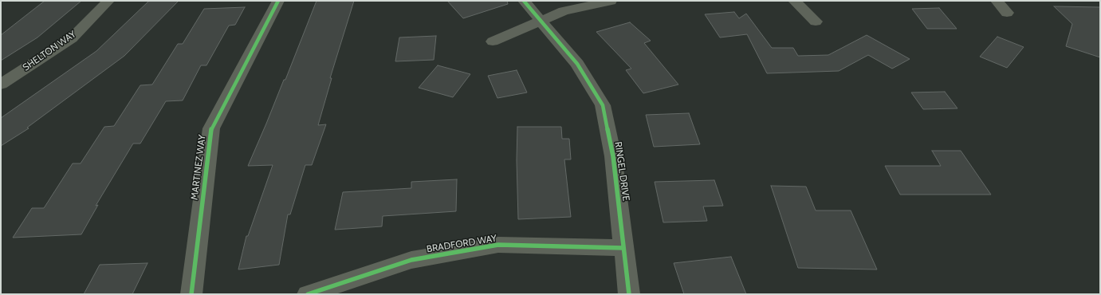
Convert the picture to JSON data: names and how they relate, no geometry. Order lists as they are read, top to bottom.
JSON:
{
  "streets": {
    "street": [
      "SHELTON WAY",
      "MARTINEZ WAY",
      "RINGEL DRIVE",
      "BRADFORD WAY"
    ]
  },
  "crossings": [
    ["RINGEL DRIVE", "BRADFORD WAY"]
  ]
}
